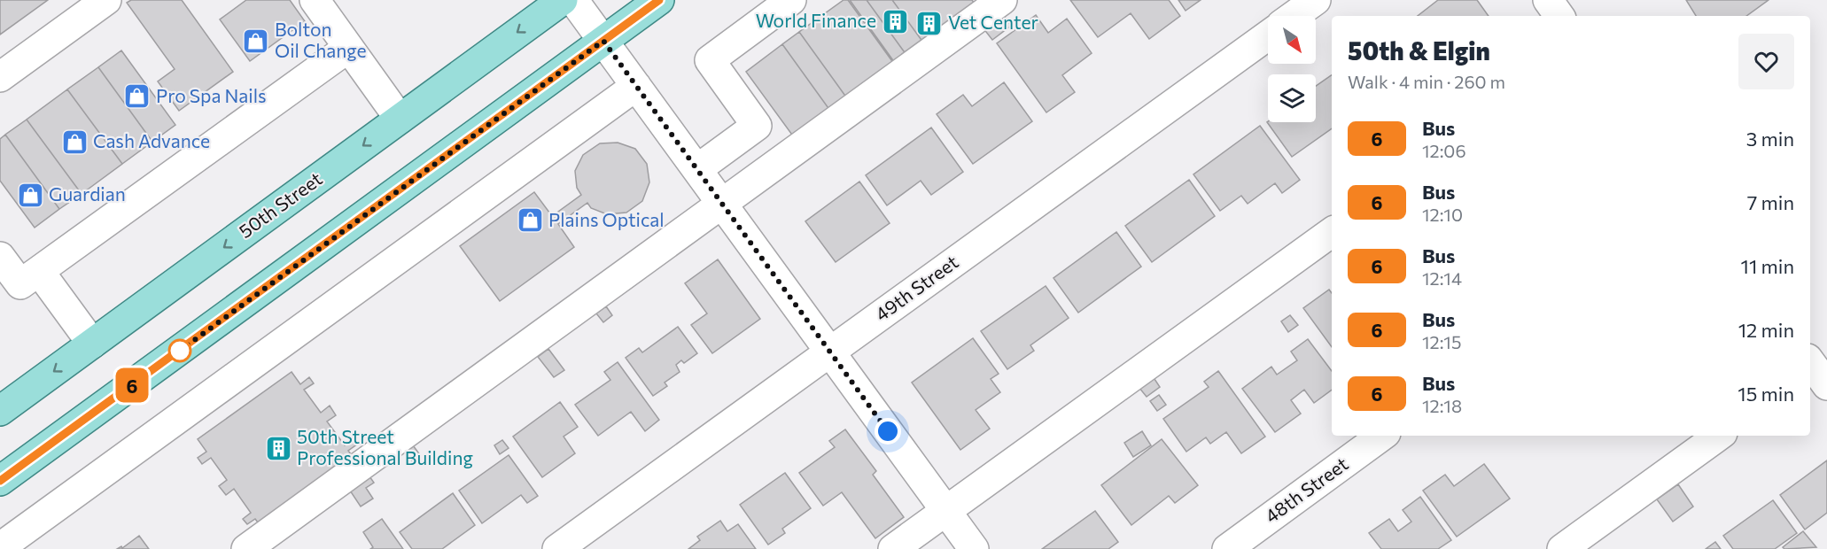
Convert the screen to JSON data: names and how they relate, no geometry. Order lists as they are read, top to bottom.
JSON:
{
  "streets": {
    "main road": ["50th Street"],
    "street": ["49th Street", "48th Street"]
  },
  "places": {
    "building": ["World Finance", "Vet Center", "50th Street Professional Building"],
    "shop": [
      "Bolton Oil Change",
      "Pro Spa Nails",
      "Cash Advance",
      "Guardian",
      "Plains Optical"
    ]
  },
  "lines": ["bus line 6"],
  "north": "bottom right",
  "page": {
    "on_map": "6",
    "heading": ["50th & Elgin", "Walk · 4 min · 260 m"],
    "list": [
      {
        "mark": "6",
        "name": "Bus",
        "note": "12:06",
        "value": "3 min"
      },
      {
        "mark": "6",
        "name": "Bus",
        "note": "12:10",
        "value": "7 min"
      },
      {
        "mark": "6",
        "name": "Bus",
        "note": "12:14",
        "value": "11 min"
      },
      {
        "mark": "6",
        "name": "Bus",
        "note": "12:15",
        "value": "12 min"
      },
      {
        "mark": "6",
        "name": "Bus",
        "note": "12:18",
        "value": "15 min"
      }
    ]
  }
}
